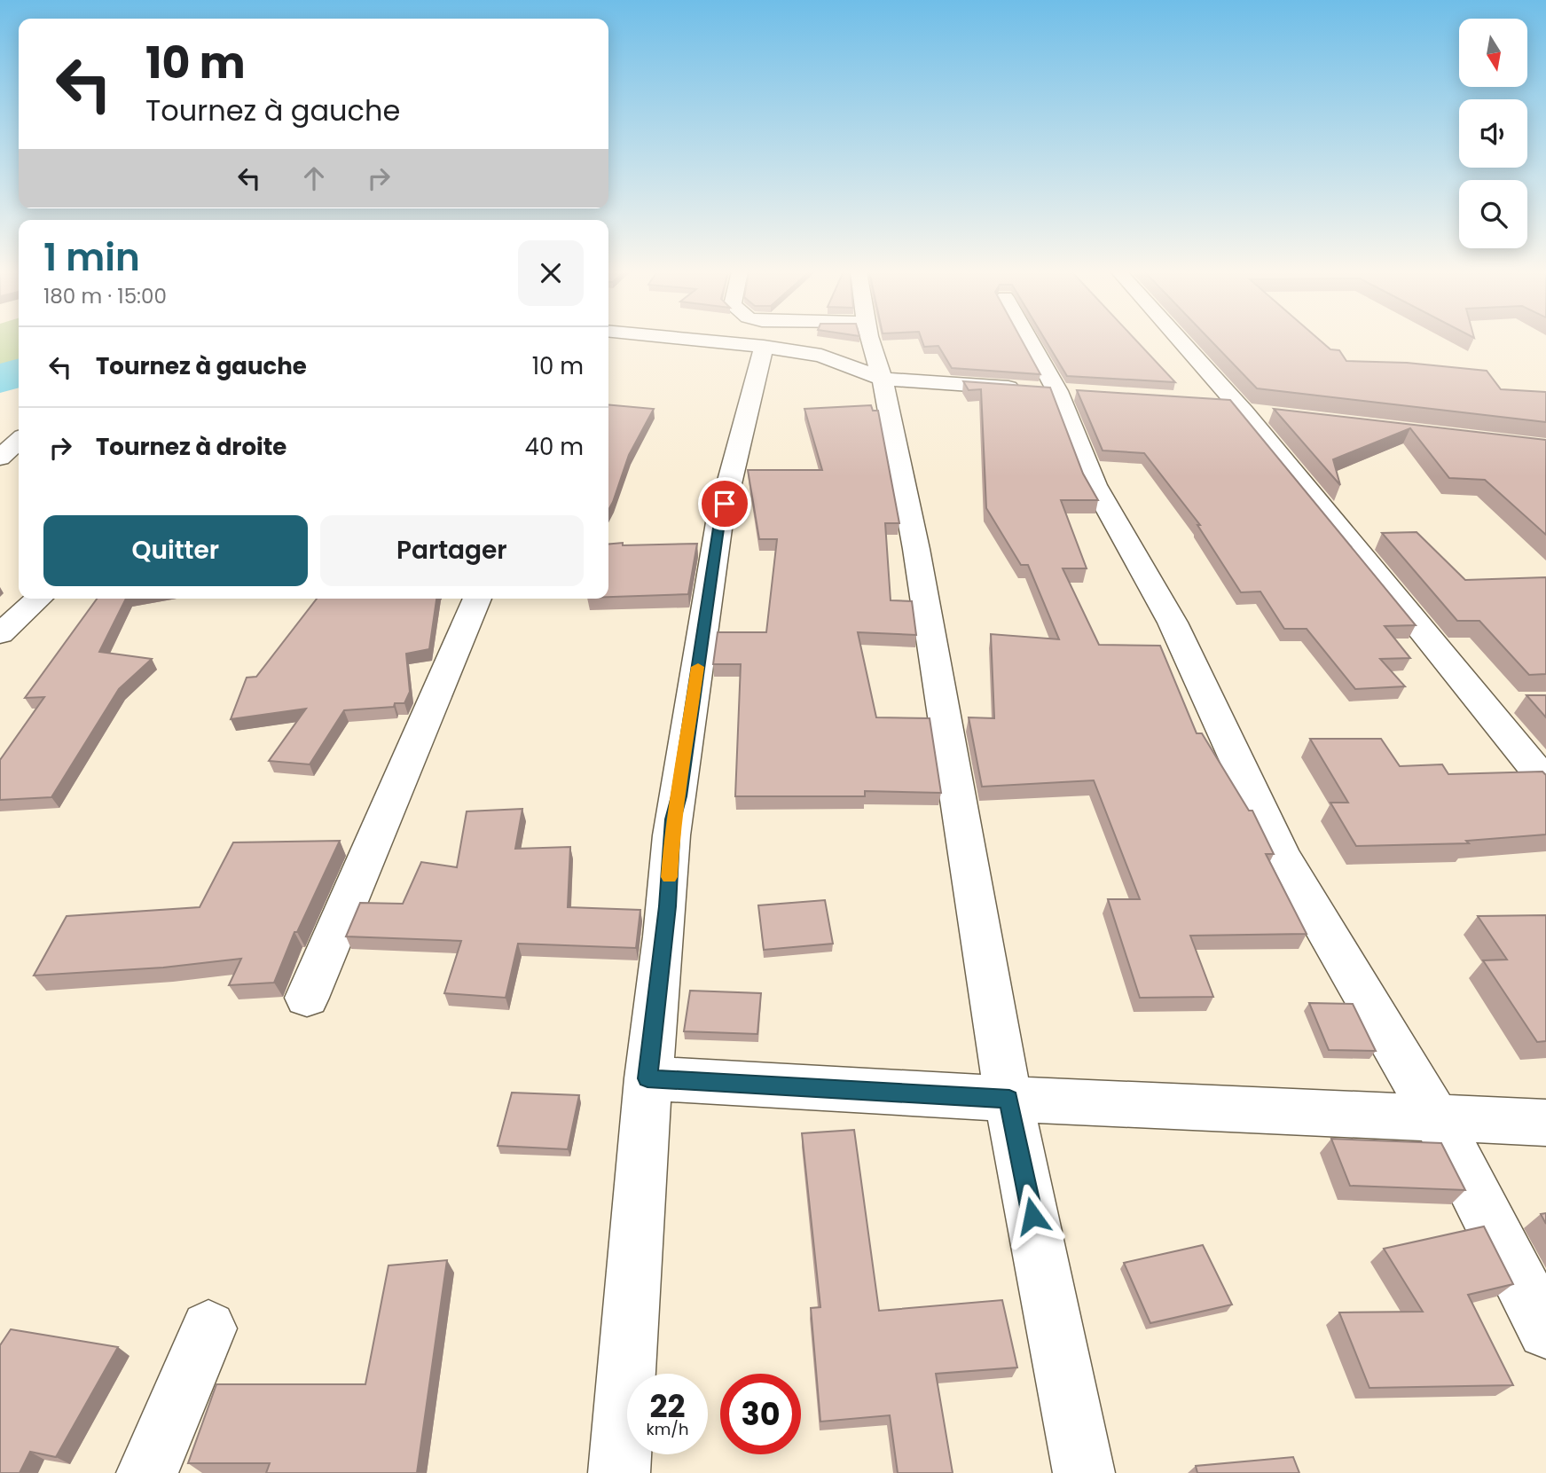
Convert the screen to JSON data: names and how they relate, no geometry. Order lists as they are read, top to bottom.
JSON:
{
  "north": "bottom",
  "page": {
    "turn": ["10 m", "Tournez à gauche"],
    "heading": ["1 min", "180 m · 15:00"],
    "list": [
      {
        "name": "Tournez à gauche",
        "value": "10 m"
      },
      {
        "name": "Tournez à droite",
        "value": "40 m"
      }
    ],
    "buttons": ["Quitter", "Partager"],
    "speed": "22 km/h",
    "limit": "30"
  }
}
